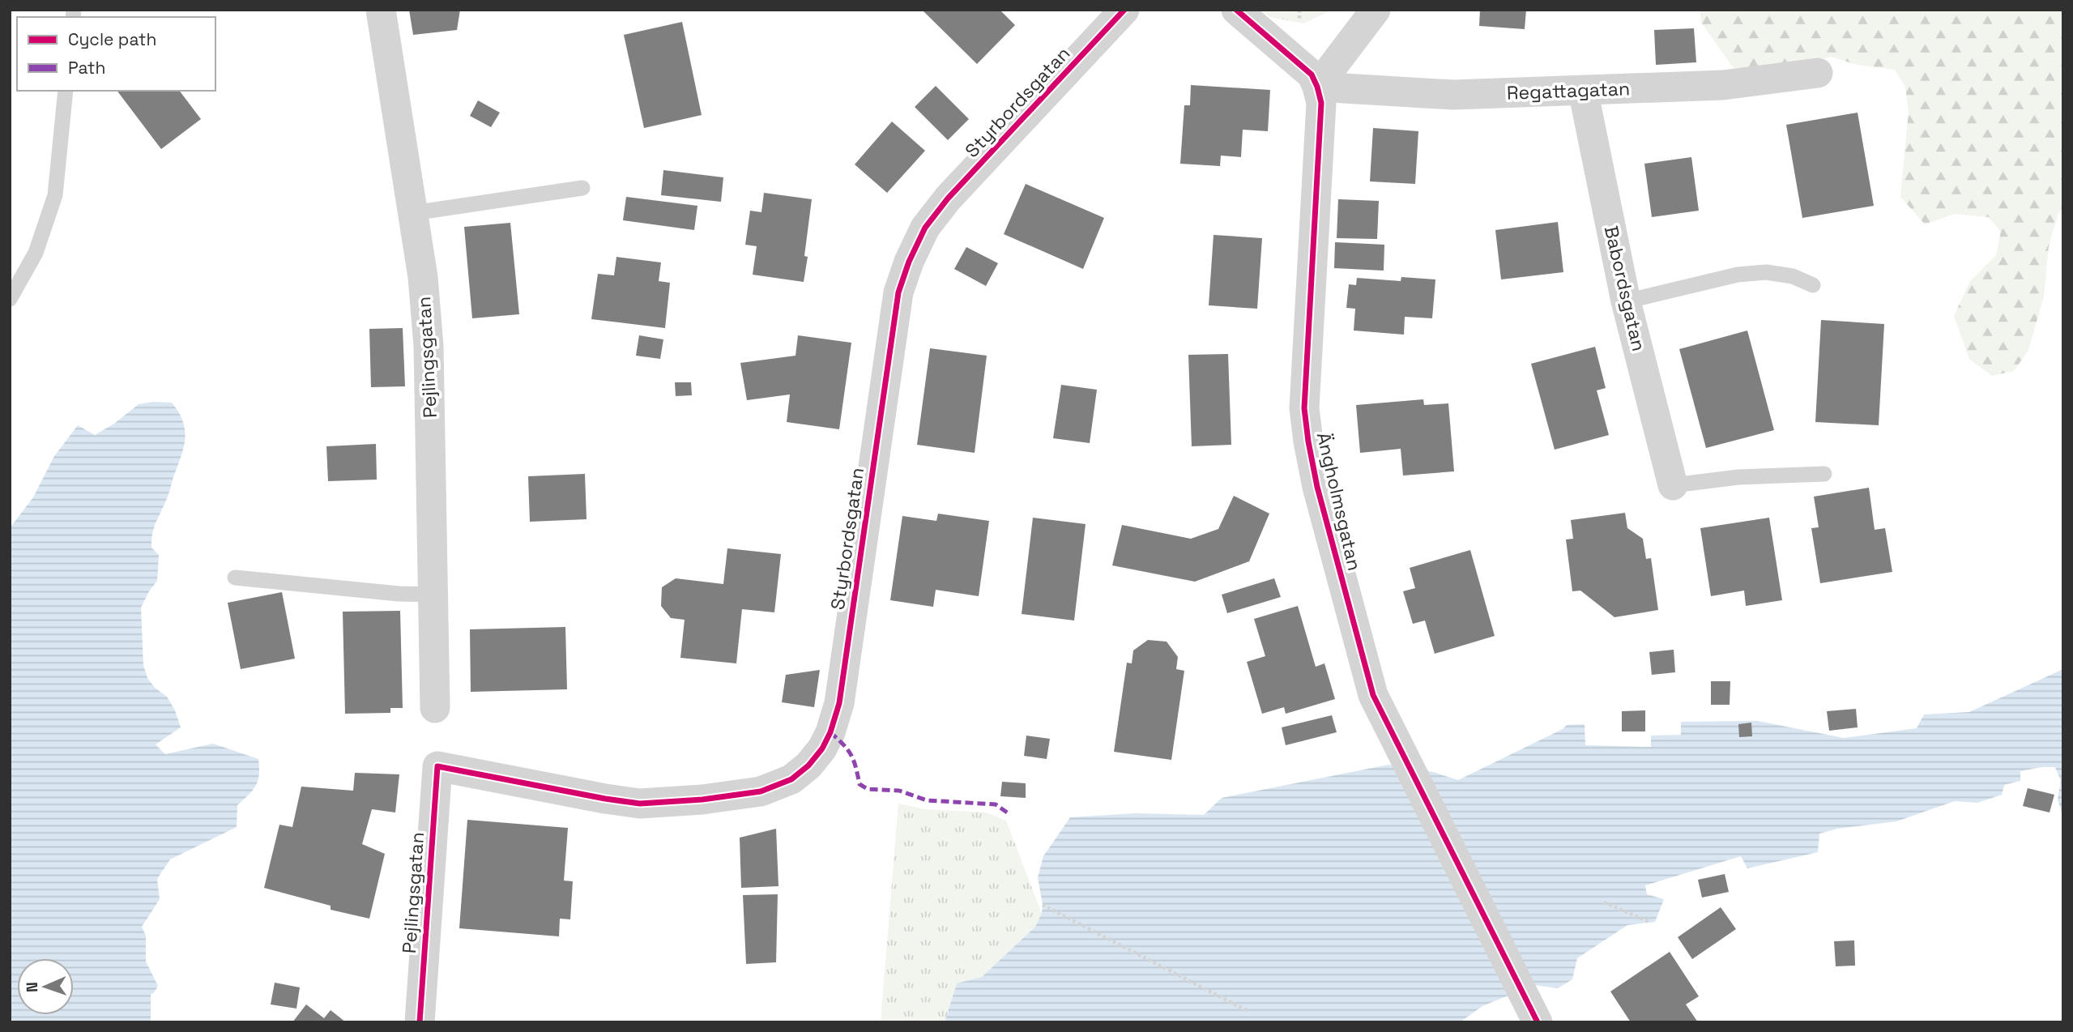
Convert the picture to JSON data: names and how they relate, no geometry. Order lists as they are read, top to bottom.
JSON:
{
  "streets": {
    "street": [
      "Regattagatan",
      "Styrbordsgatan",
      "Babordsgatan",
      "Pejlingsgatan",
      "Ängholmsgatan"
    ]
  },
  "crossings": [
    ["Regattagatan", "Babordsgatan"],
    ["Regattagatan", "Ängholmsgatan"],
    ["Styrbordsgatan", "Pejlingsgatan"]
  ],
  "legend": ["Cycle path", "Path"],
  "north": "left"
}
